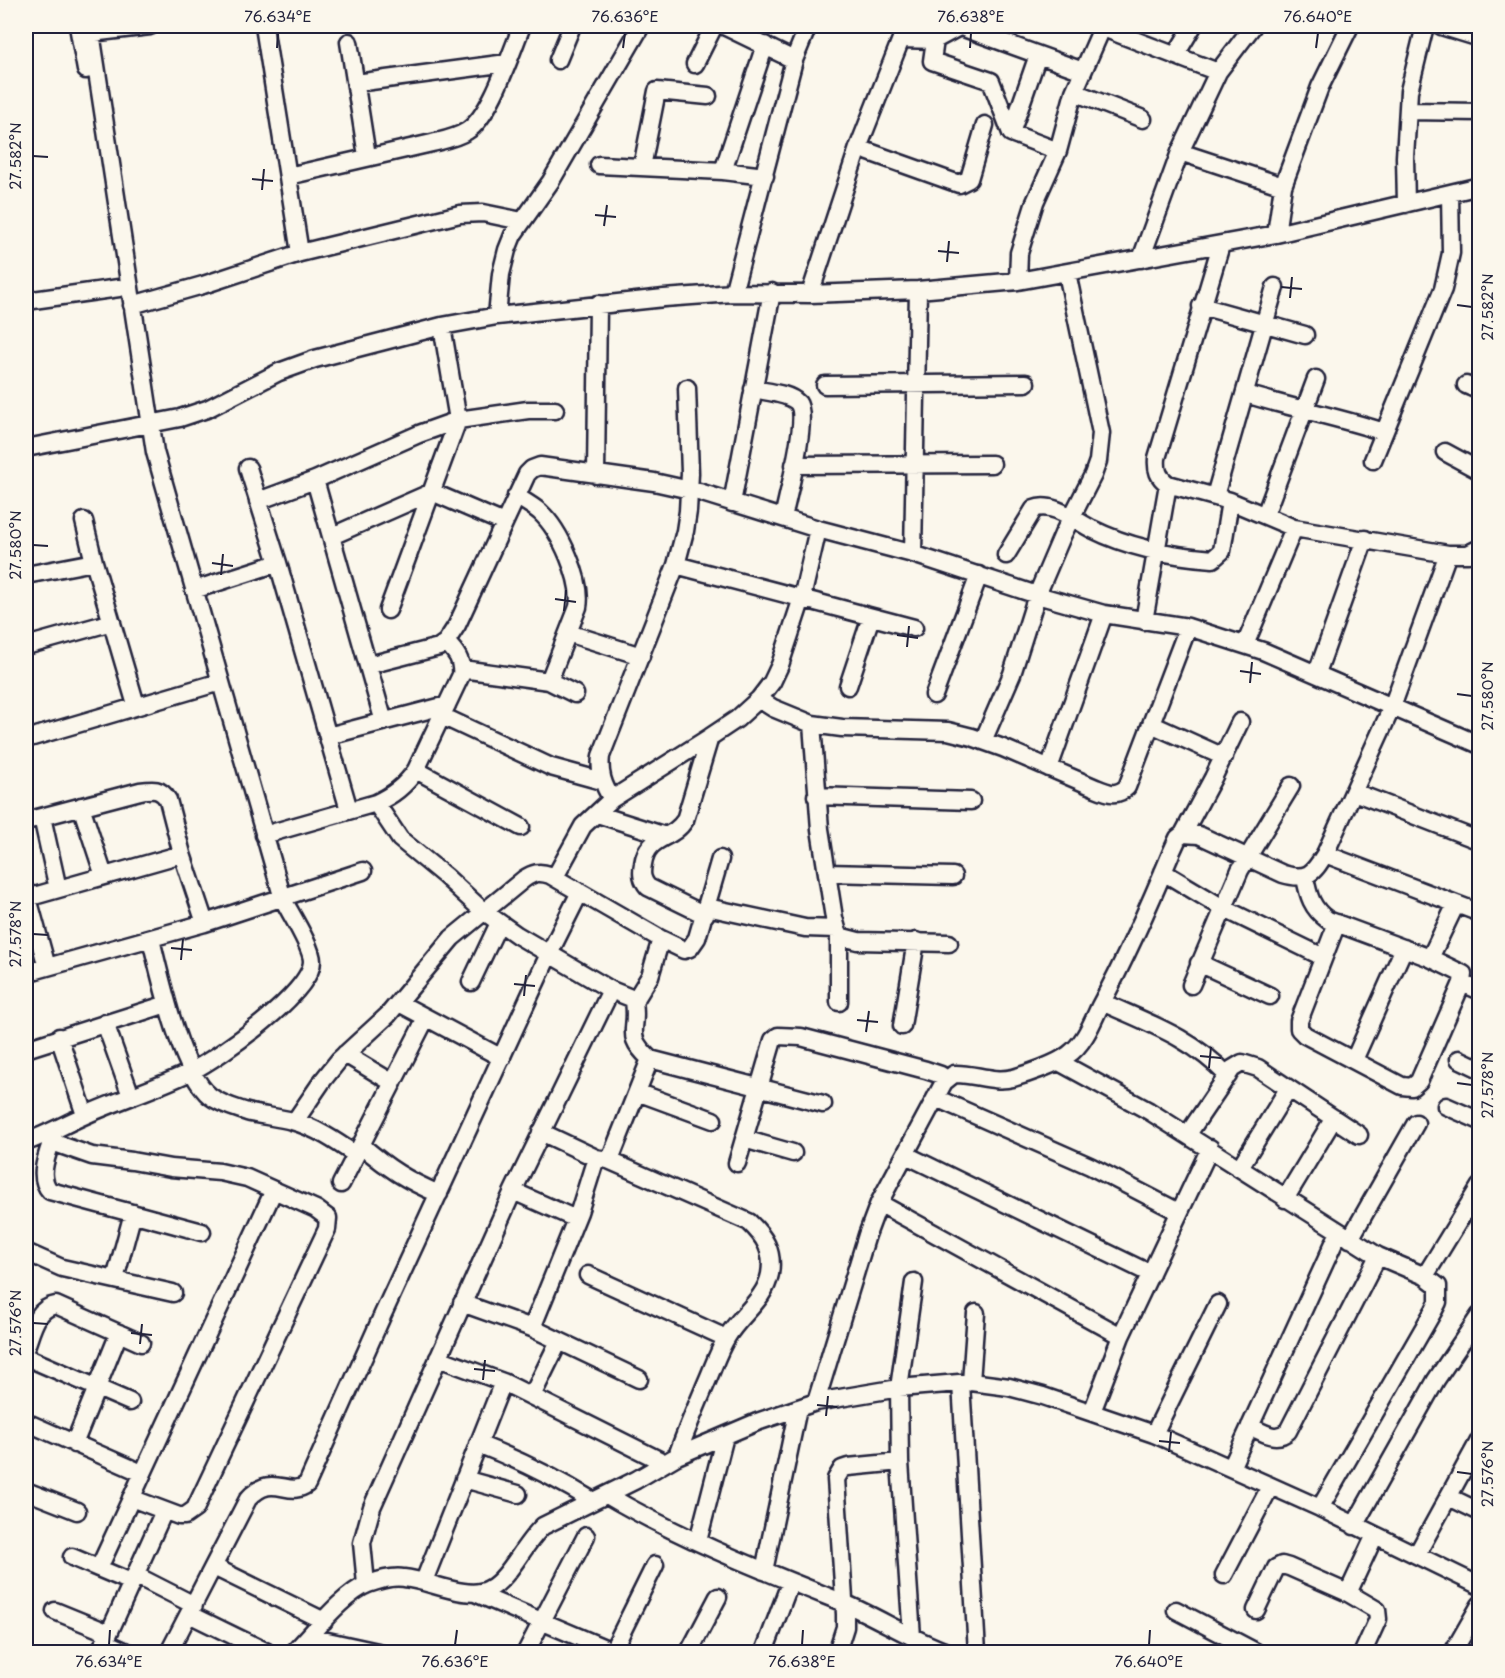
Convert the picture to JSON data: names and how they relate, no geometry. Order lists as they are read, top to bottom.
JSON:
{
  "coordinates": [
    "76.634°E",
    "76.636°E",
    "76.638°E",
    "76.640°E",
    "27.582°N",
    "27.580°N",
    "27.578°N",
    "27.576°N"
  ]
}
